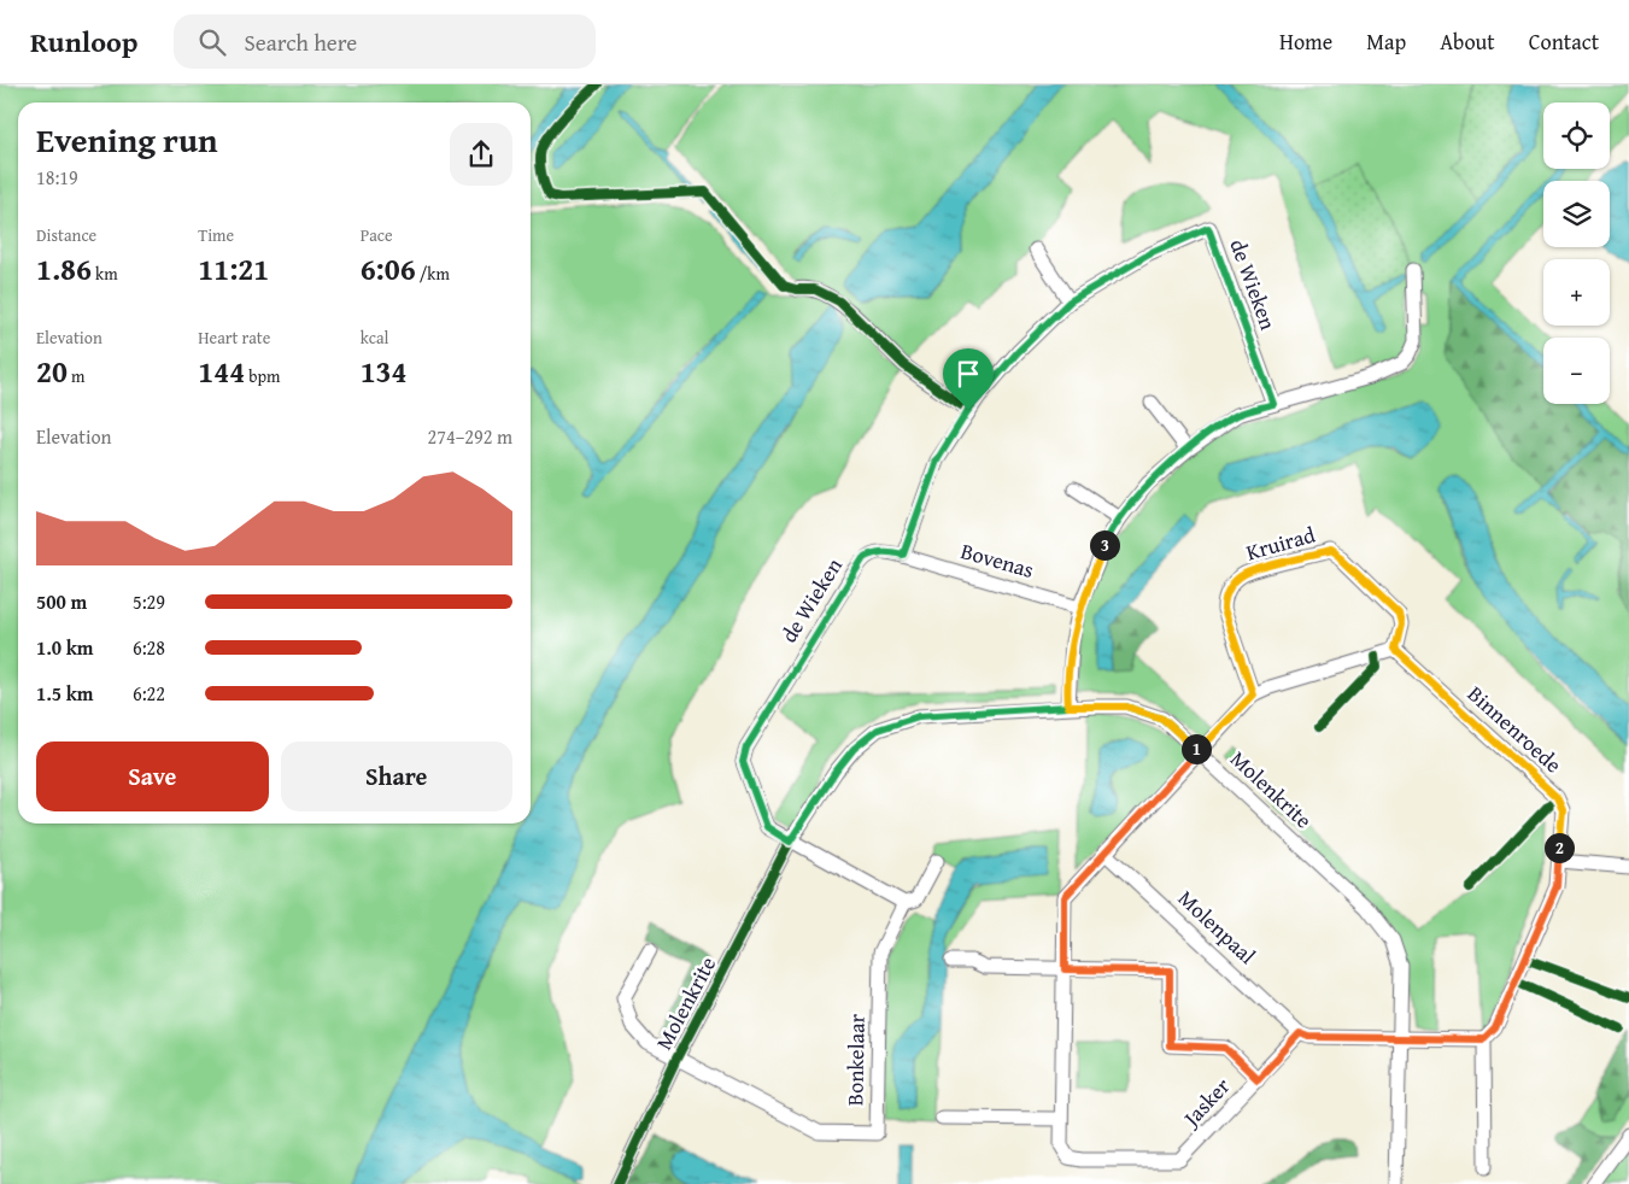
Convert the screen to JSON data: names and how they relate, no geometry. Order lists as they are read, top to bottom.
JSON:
{
  "streets": {
    "street": [
      "de Wieken",
      "Kruirad",
      "Bovenas",
      "Binnenroede",
      "Molenkrite",
      "Molenpaal",
      "Bonkelaar",
      "Jasker"
    ]
  },
  "crossings": [
    ["de Wieken", "Bovenas"],
    ["de Wieken", "Molenkrite"],
    ["Kruirad", "Binnenroede"],
    ["Kruirad", "Jasker"],
    ["Molenkrite", "Bonkelaar"],
    ["Molenkrite", "Jasker"],
    ["Molenpaal", "Jasker"]
  ],
  "page": {
    "header": "Runloop",
    "search": "Search here",
    "nav": [
      "Home",
      "Map",
      "About",
      "Contact"
    ],
    "map_buttons": ["+", "−"],
    "heading": ["Evening run", "18:19"],
    "stats": [
      ["Distance", "1.86 km"],
      ["Time", "11:21"],
      ["Pace", "6:06 /km"],
      ["Elevation", "20 m"],
      ["Heart rate", "144 bpm"],
      ["kcal", "134"]
    ],
    "chart": ["Elevation", "274–292 m"],
    "pins": ["3", "1", "2"],
    "list": [
      {
        "name": "500 m",
        "note": "5:29"
      },
      {
        "name": "1.0 km",
        "note": "6:28"
      },
      {
        "name": "1.5 km",
        "note": "6:22"
      }
    ],
    "buttons": ["Save", "Share"]
  }
}
